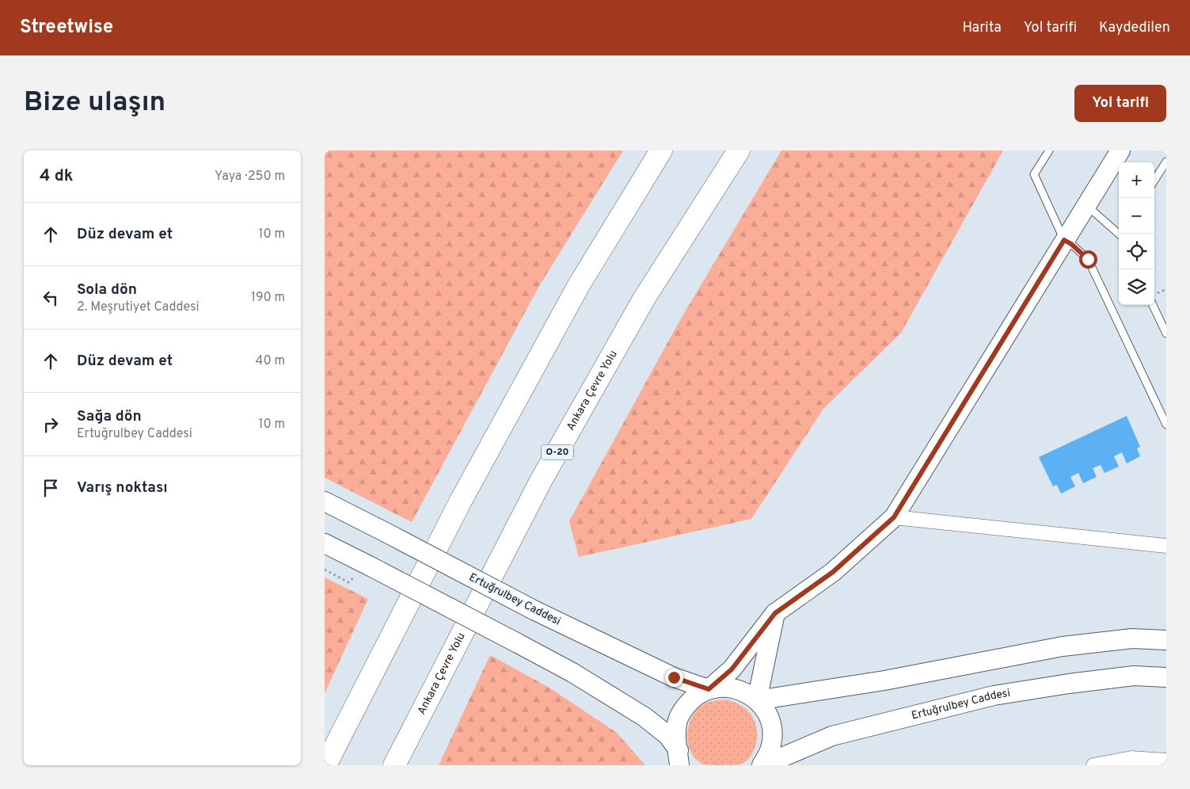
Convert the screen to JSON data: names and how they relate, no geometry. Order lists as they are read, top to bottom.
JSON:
{
  "streets": {
    "highway": ["Ankara Çevre Yolu", "O-20"],
    "main road": ["Ertuğrulbey Caddesi"]
  },
  "page": {
    "header": "Streetwise",
    "nav": ["Harita", "Yol tarifi", "Kaydedilen"],
    "buttons": "Yol tarifi",
    "title": "Bize ulaşın",
    "heading": ["4 dk", "Yaya · 250 m"],
    "map_buttons": ["+", "−"],
    "list": [
      ["Düz devam et", "10 m"],
      ["Sola dön", "2. Meşrutiyet Caddesi", "190 m"],
      ["Düz devam et", "40 m"],
      ["Sağa dön", "Ertuğrulbey Caddesi", "10 m"],
      "Varış noktası"
    ]
  }
}
